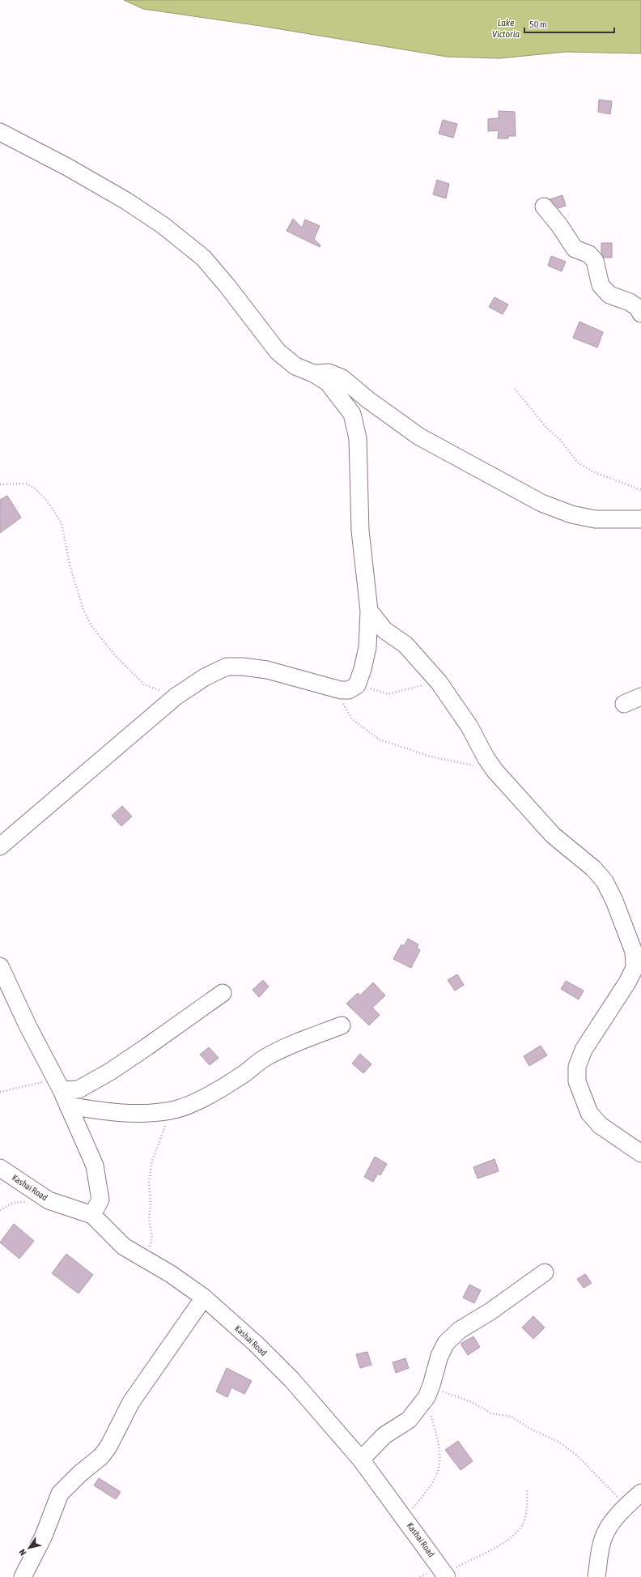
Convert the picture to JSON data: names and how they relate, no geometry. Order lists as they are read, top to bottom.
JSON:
{
  "streets": {
    "street": ["Kashai Road"]
  },
  "water": ["Lake Victoria"],
  "scale_bar": "50 m",
  "north": "bottom left"
}
